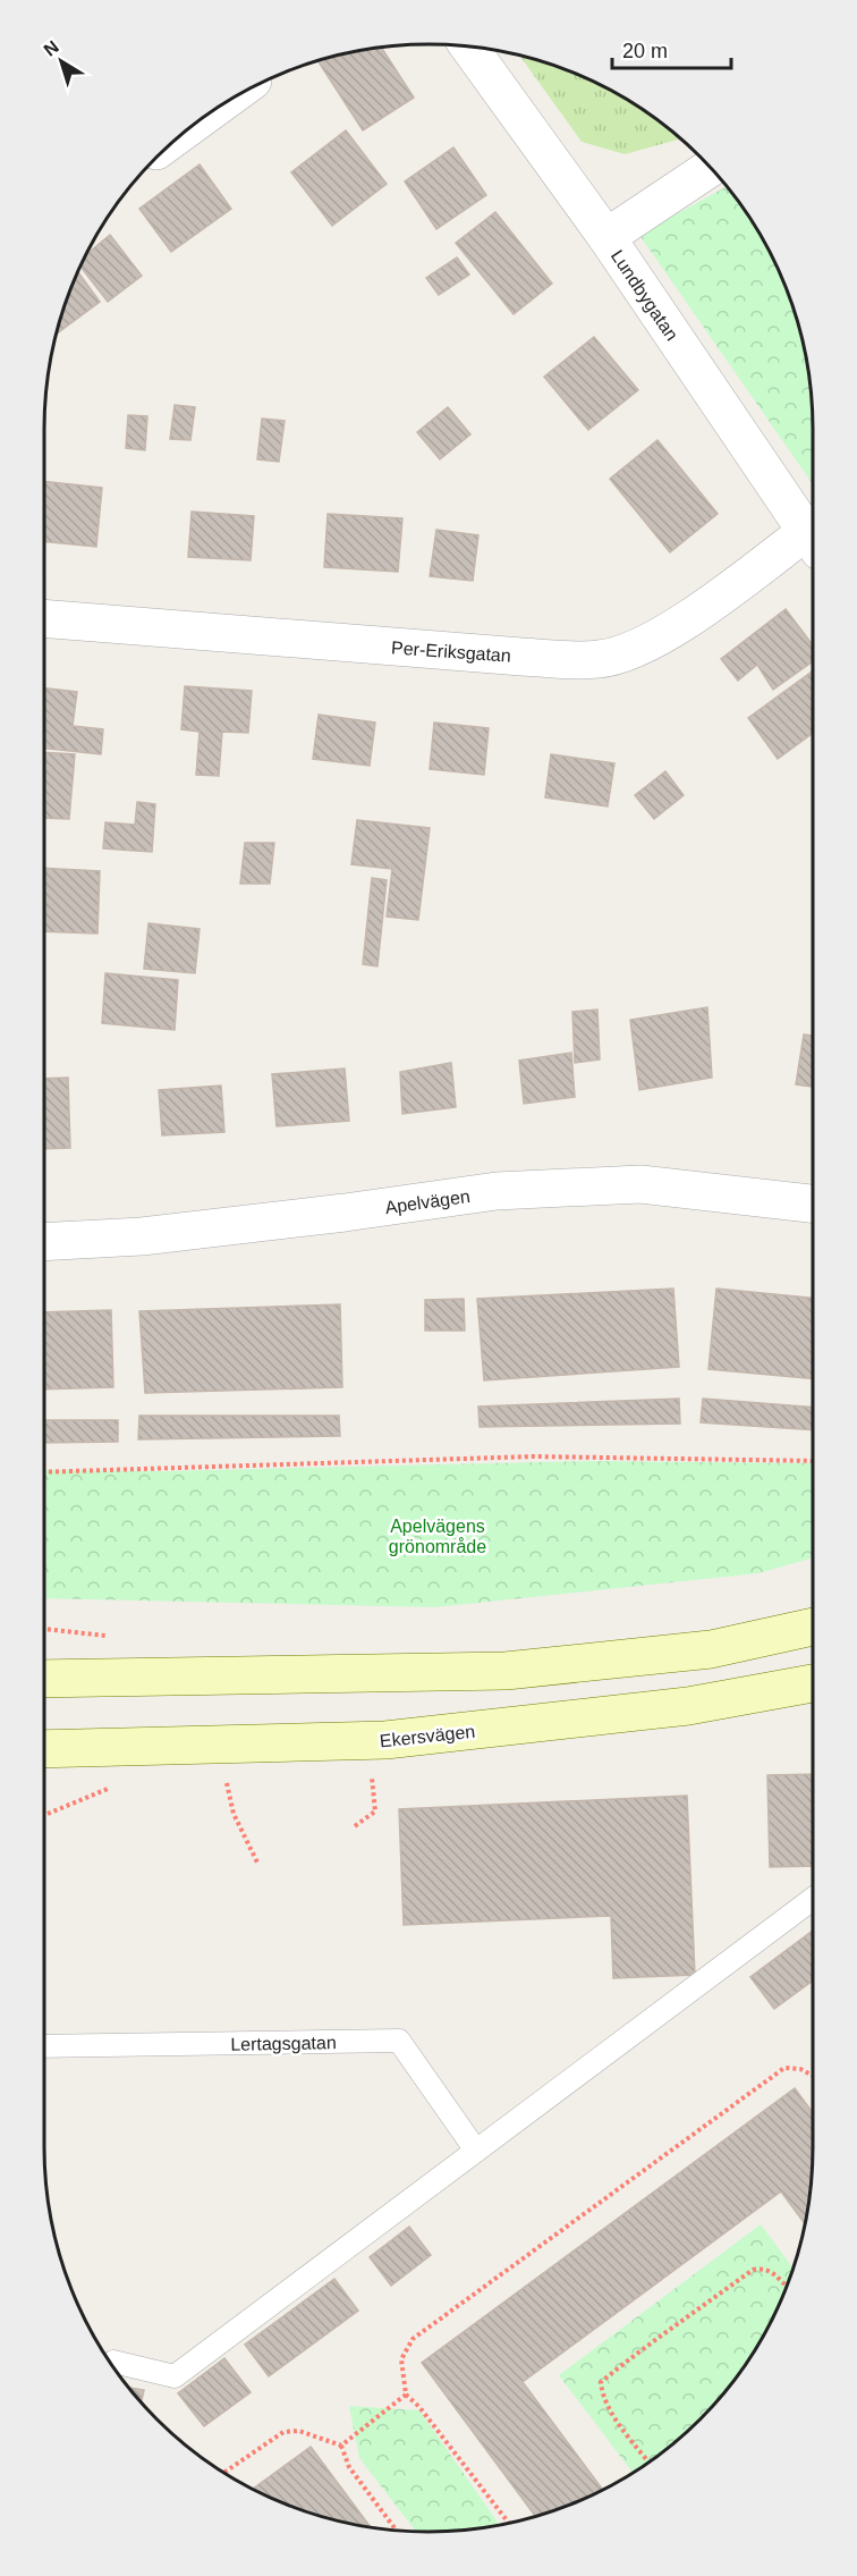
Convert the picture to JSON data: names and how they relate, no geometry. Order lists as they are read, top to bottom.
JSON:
{
  "streets": {
    "main road": ["Ekersvägen"],
    "street": ["Lundbygatan", "Per-Eriksgatan", "Apelvägen"],
    "lane": ["Lertagsgatan"]
  },
  "parks": ["Apelvägens grönområde"],
  "scale_bar": "20 m",
  "north": "top left"
}
